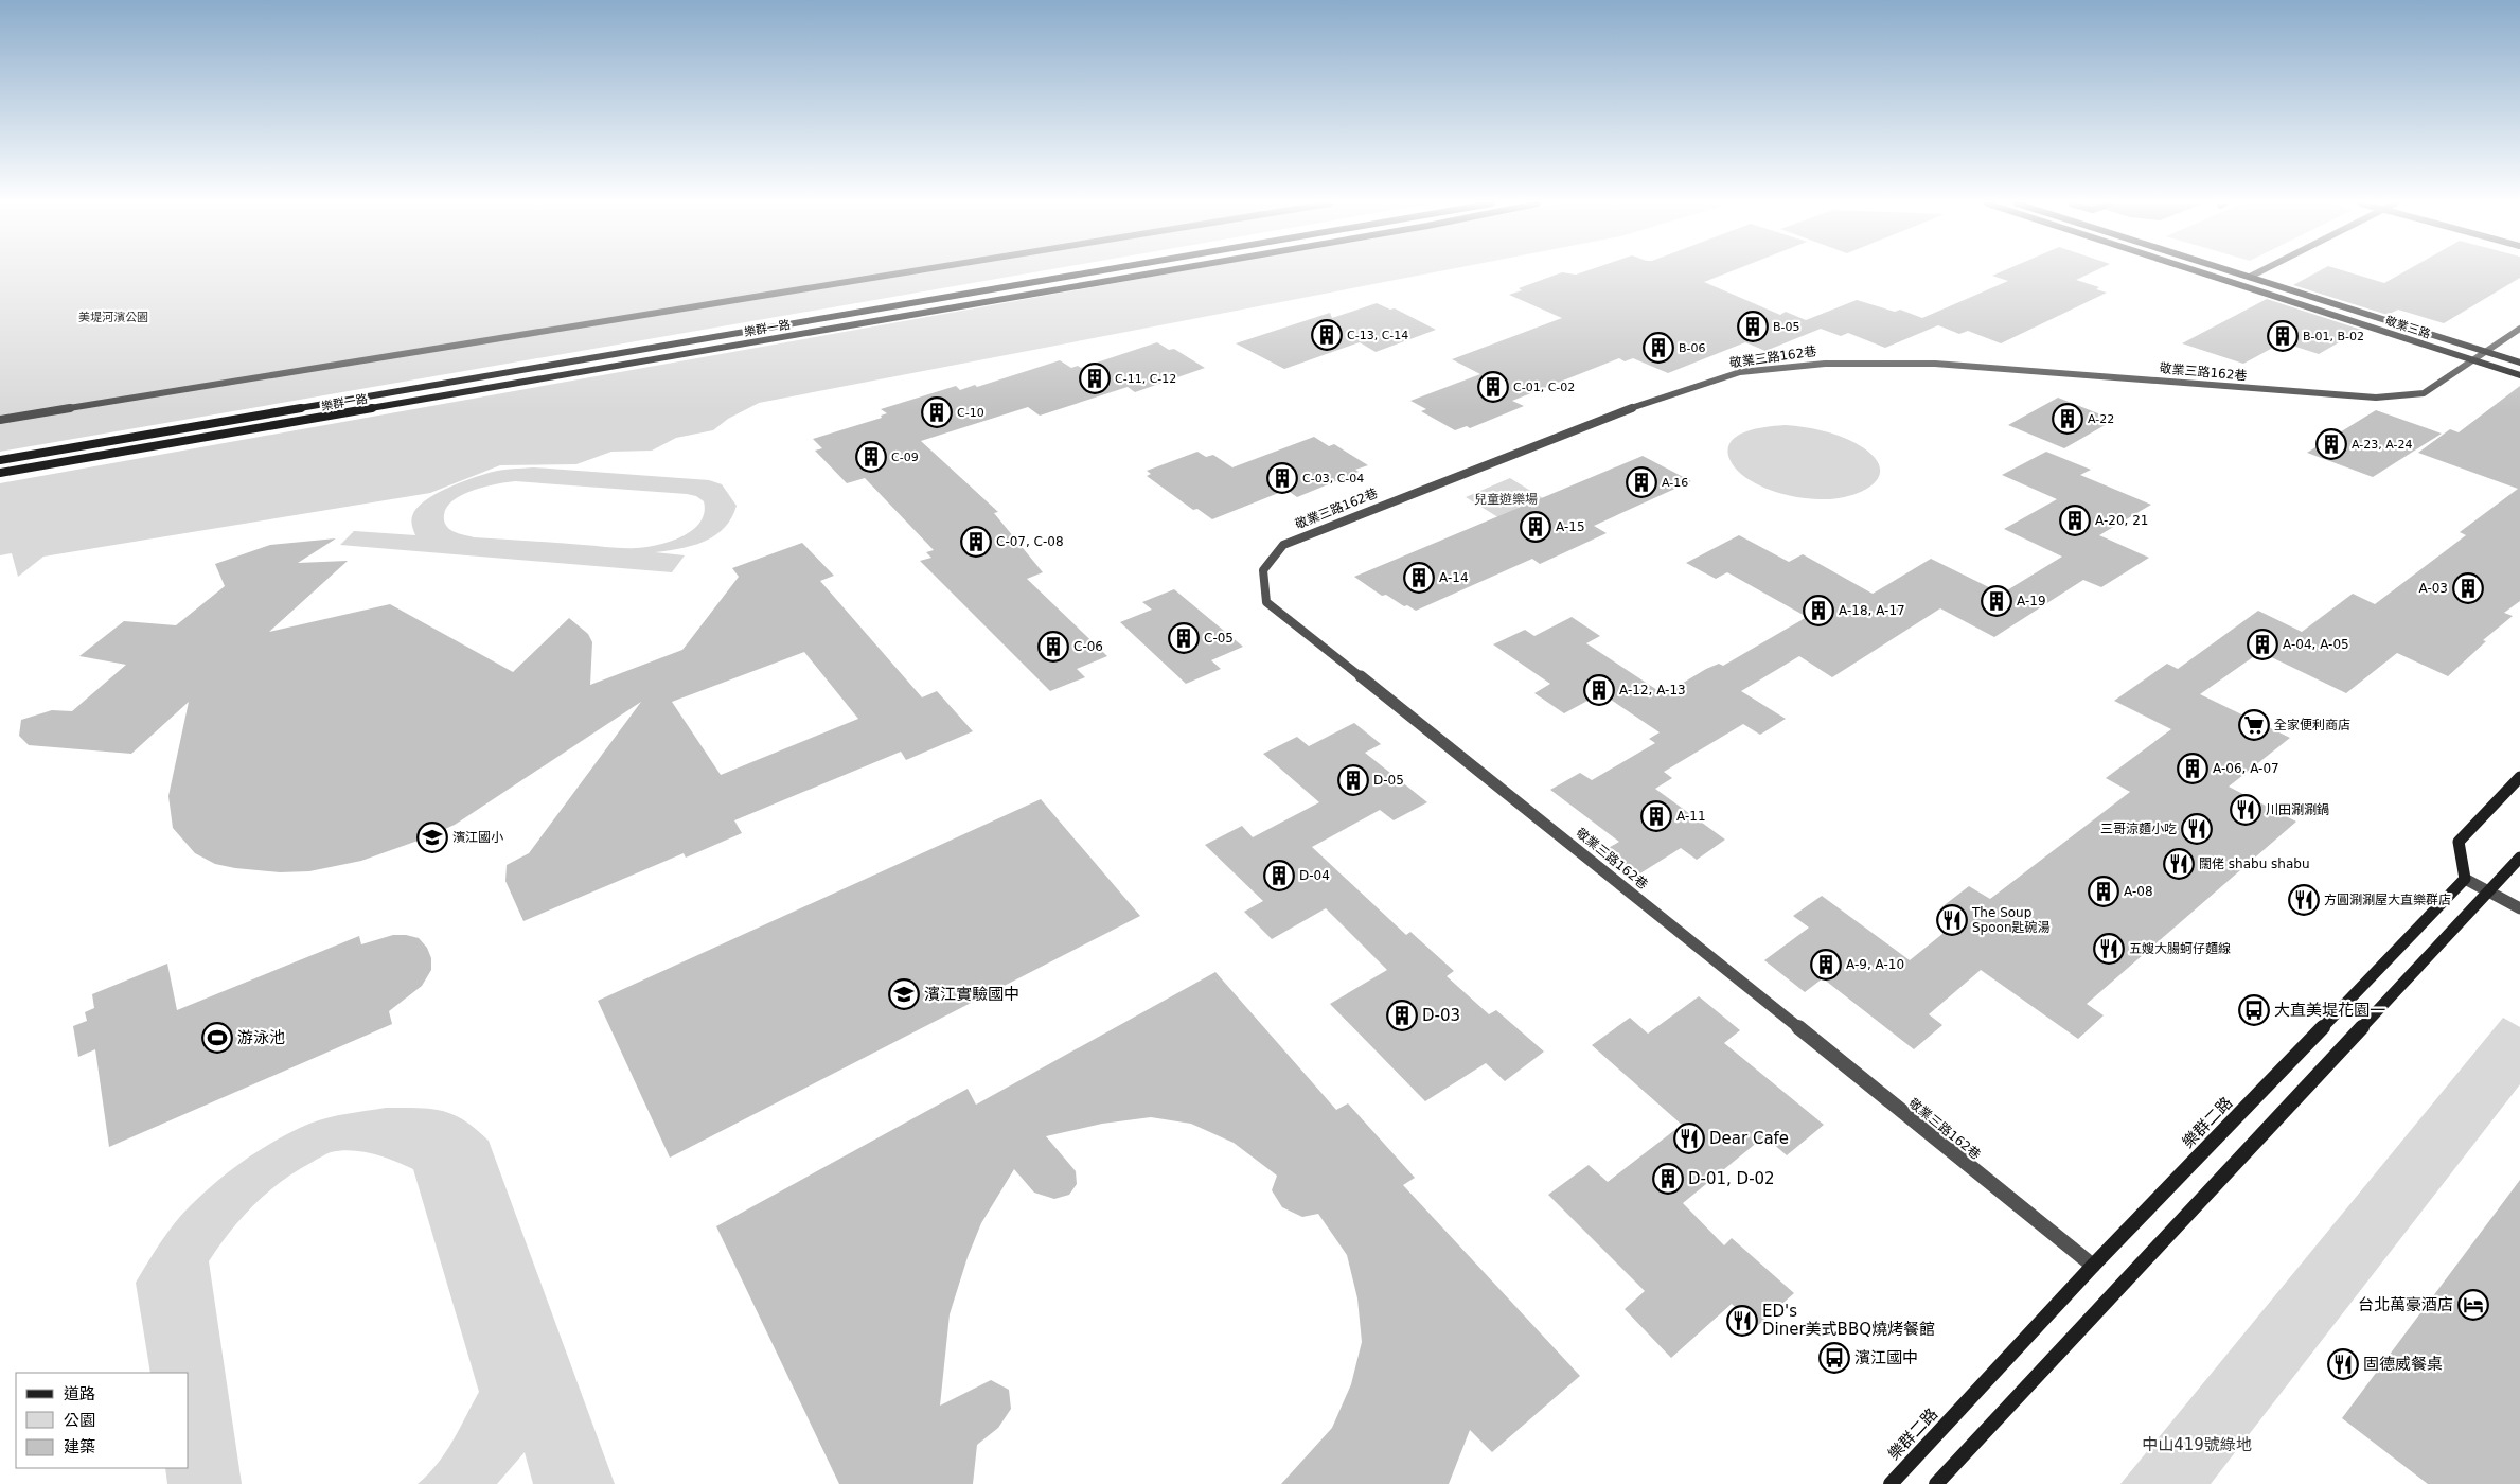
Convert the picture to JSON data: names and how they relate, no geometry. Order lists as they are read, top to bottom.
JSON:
{
  "streets": {
    "main road": ["敬業三路", "樂群一路", "樂群二路"],
    "street": ["敬業三路162巷"]
  },
  "crossings": [
    ["敬業三路", "敬業三路162巷"],
    ["敬業三路162巷", "樂群二路"]
  ],
  "parks": ["美堤河濱公園", "兒童遊樂場", "中山419號綠地"],
  "places": {
    "building": [
      "B-05",
      "C-13, C-14",
      "B-01, B-02",
      "B-06",
      "C-11, C-12",
      "C-01, C-02",
      "C-10",
      "A-22",
      "A-23, A-24",
      "C-09",
      "C-03, C-04",
      "A-16",
      "A-20, 21",
      "A-15",
      "C-07, C-08",
      "A-14",
      "A-03",
      "A-19",
      "A-18, A-17",
      "C-05",
      "A-04, A-05",
      "C-06",
      "A-12, A-13",
      "A-06, A-07",
      "D-05",
      "A-11",
      "D-04",
      "A-08",
      "A-9, A-10",
      "D-03",
      "D-01, D-02"
    ],
    "supermarket": ["全家便利商店"],
    "restaurant": [
      "川田涮涮鍋",
      "三哥涼麵小吃",
      "闊佬 shabu shabu",
      "方圓涮涮屋大直樂群店",
      "The Soup Spoon匙碗湯",
      "五嫂大腸蚵仔麵線",
      "Dear Cafe",
      "ED's Diner美式BBQ燒烤餐館",
      "固德威餐桌"
    ],
    "school or university": ["濱江國小", "濱江實驗國中"],
    "bus stop": ["大直美堤花園一", "濱江國中"],
    "sports": ["游泳池"],
    "hotel": ["台北萬豪酒店"]
  },
  "legend": ["道路", "公園", "建築"]
}
